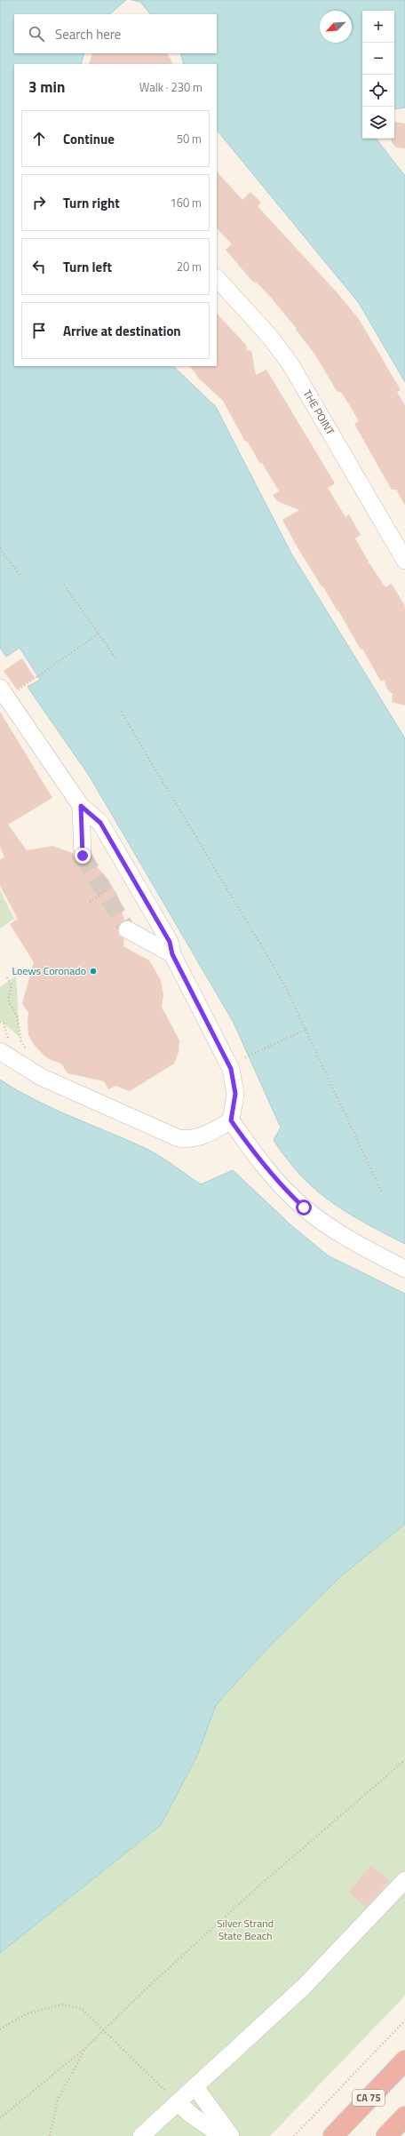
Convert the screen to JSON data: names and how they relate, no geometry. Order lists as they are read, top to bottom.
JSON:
{
  "streets": {
    "highway": ["CA 75"],
    "street": ["THE POINT"]
  },
  "parks": ["Silver Strand State Beach"],
  "places": ["Loews Coronado"],
  "north": "bottom left",
  "page": {
    "map_buttons": ["+", "−"],
    "search": "Search here",
    "heading": ["3 min", "Walk · 230 m"],
    "list": [
      ["Continue", "50 m"],
      ["Turn right", "160 m"],
      ["Turn left", "20 m"],
      "Arrive at destination"
    ]
  }
}
